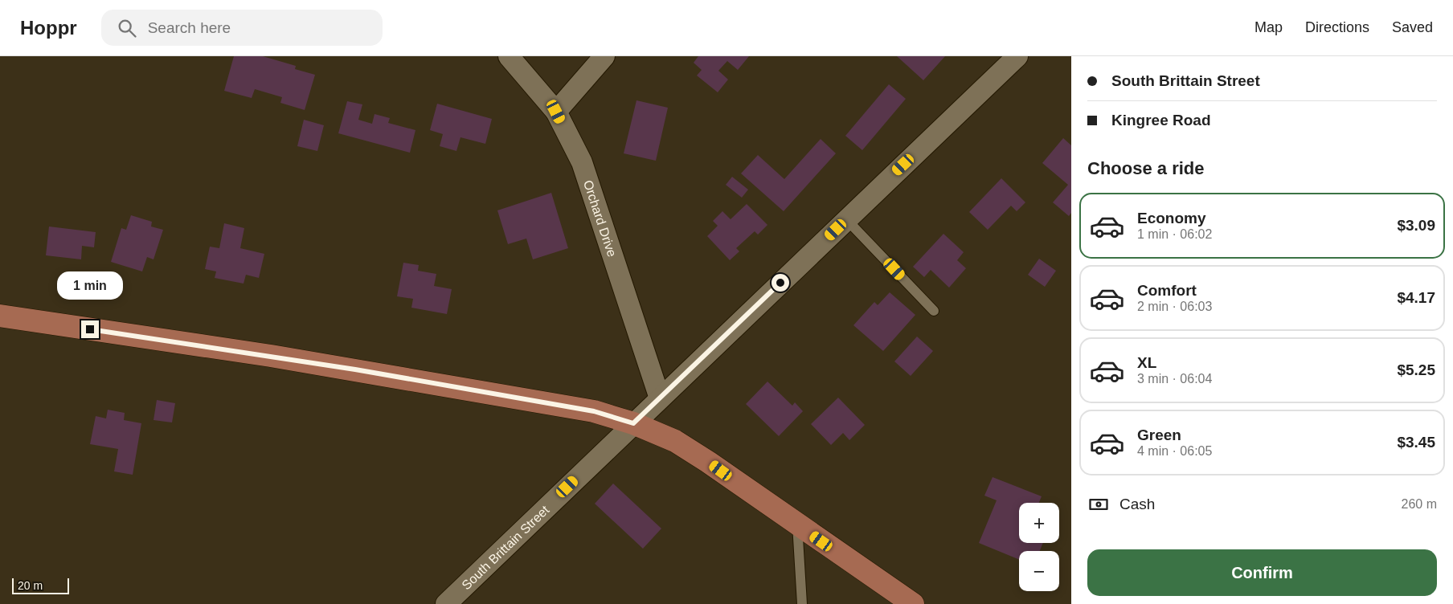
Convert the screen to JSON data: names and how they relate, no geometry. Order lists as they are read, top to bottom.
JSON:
{
  "streets": {
    "street": ["Orchard Drive", "South Brittain Street"]
  },
  "crossings": [
    ["Orchard Drive", "South Brittain Street"]
  ],
  "scale_bar": "20 m",
  "page": {
    "header": "Hoppr",
    "search": "Search here",
    "nav": ["Map", "Directions", "Saved"],
    "banner": ["South Brittain Street", "Kingree Road"],
    "heading": "Choose a ride",
    "list": [
      {
        "name": "Economy",
        "note": "1 min · 06:02",
        "value": "$3.09"
      },
      {
        "name": "Comfort",
        "note": "2 min · 06:03",
        "value": "$4.17"
      },
      {
        "name": "XL",
        "note": "3 min · 06:04",
        "value": "$5.25"
      },
      {
        "name": "Green",
        "note": "4 min · 06:05",
        "value": "$3.45"
      }
    ],
    "bubble": "1 min",
    "pay": ["Cash", "260 m"],
    "map_buttons": ["+", "−"],
    "buttons": "Confirm",
    "scale": "20 m"
  }
}
